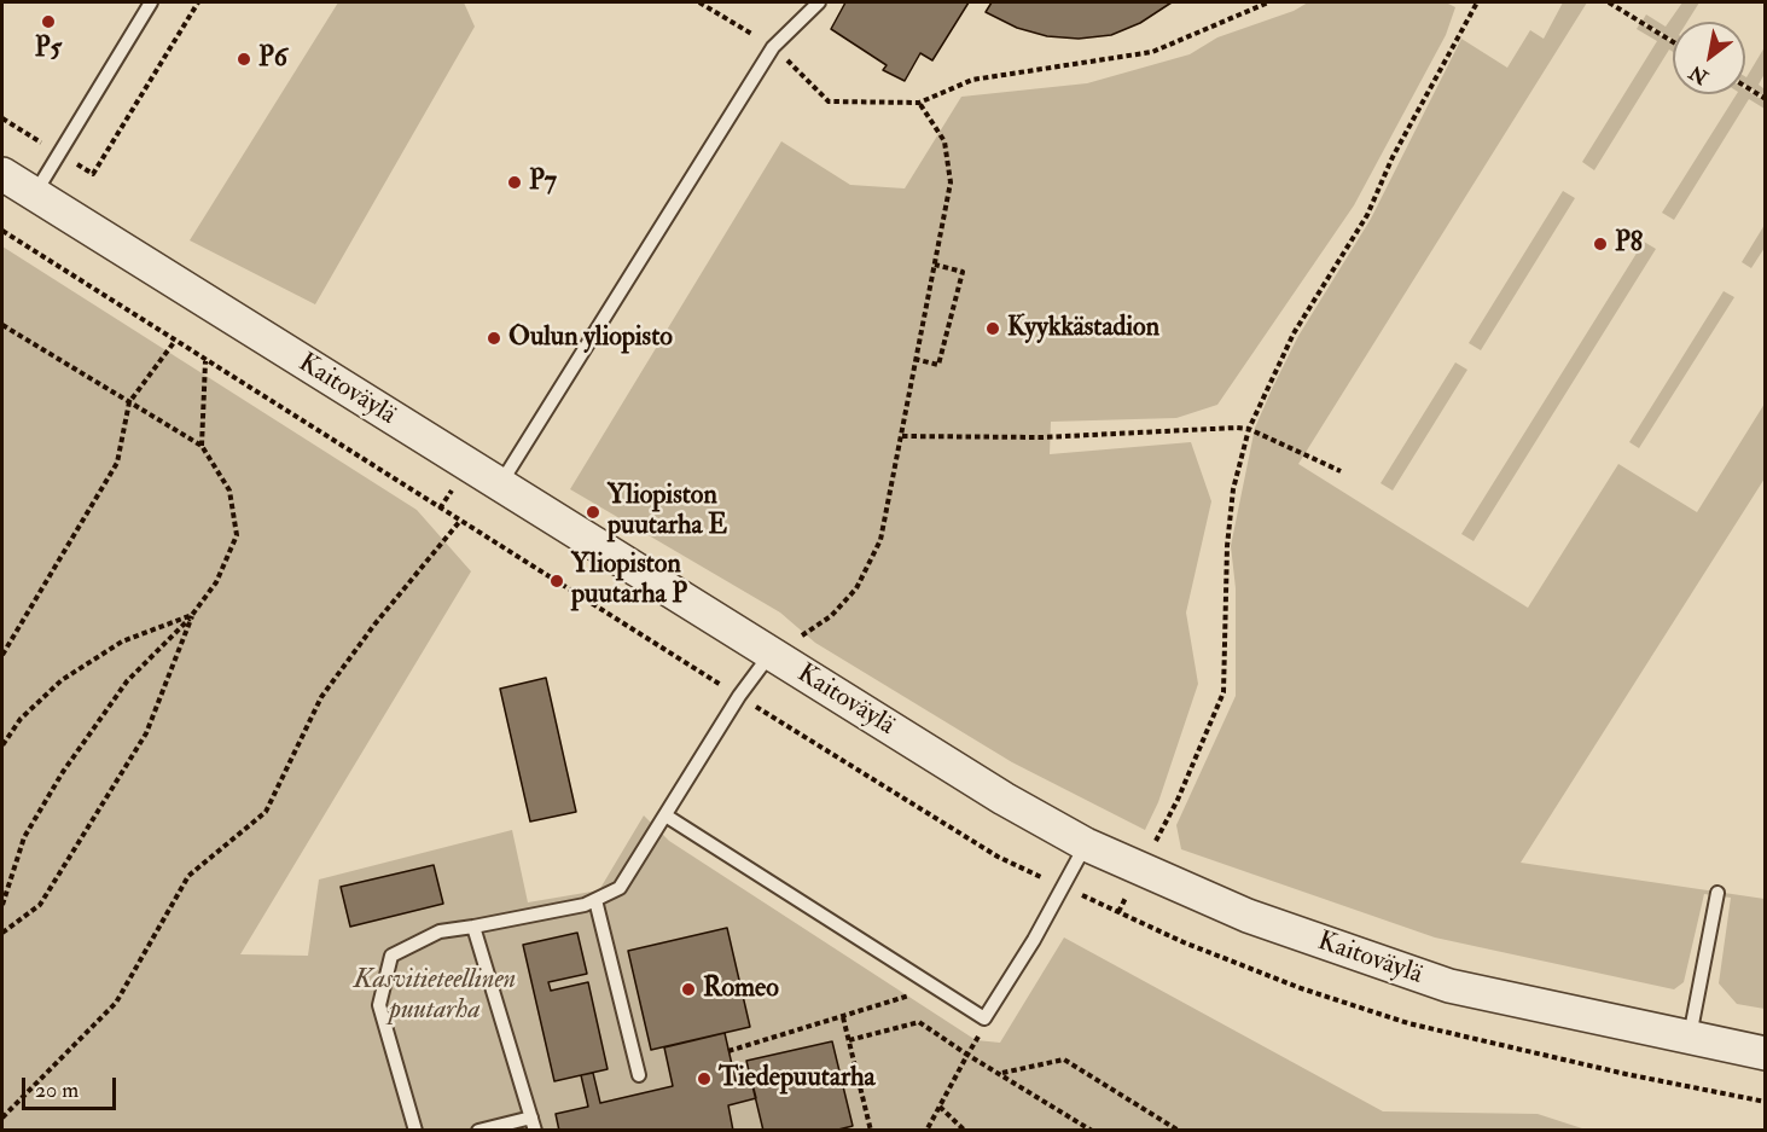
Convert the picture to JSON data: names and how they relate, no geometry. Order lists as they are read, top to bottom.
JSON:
{
  "streets": {
    "street": ["Kaitoväylä"]
  },
  "parks": ["Kasvitieteellinen puutarha"],
  "places": [
    "P5",
    "P6",
    "P7",
    "P8",
    "Kyykkästadion",
    "Oulun yliopisto",
    "Yliopiston puutarha E",
    "Yliopiston puutarha P",
    "Romeo",
    "Tiedepuutarha"
  ],
  "scale_bar": "20 m",
  "north": "bottom left"
}
